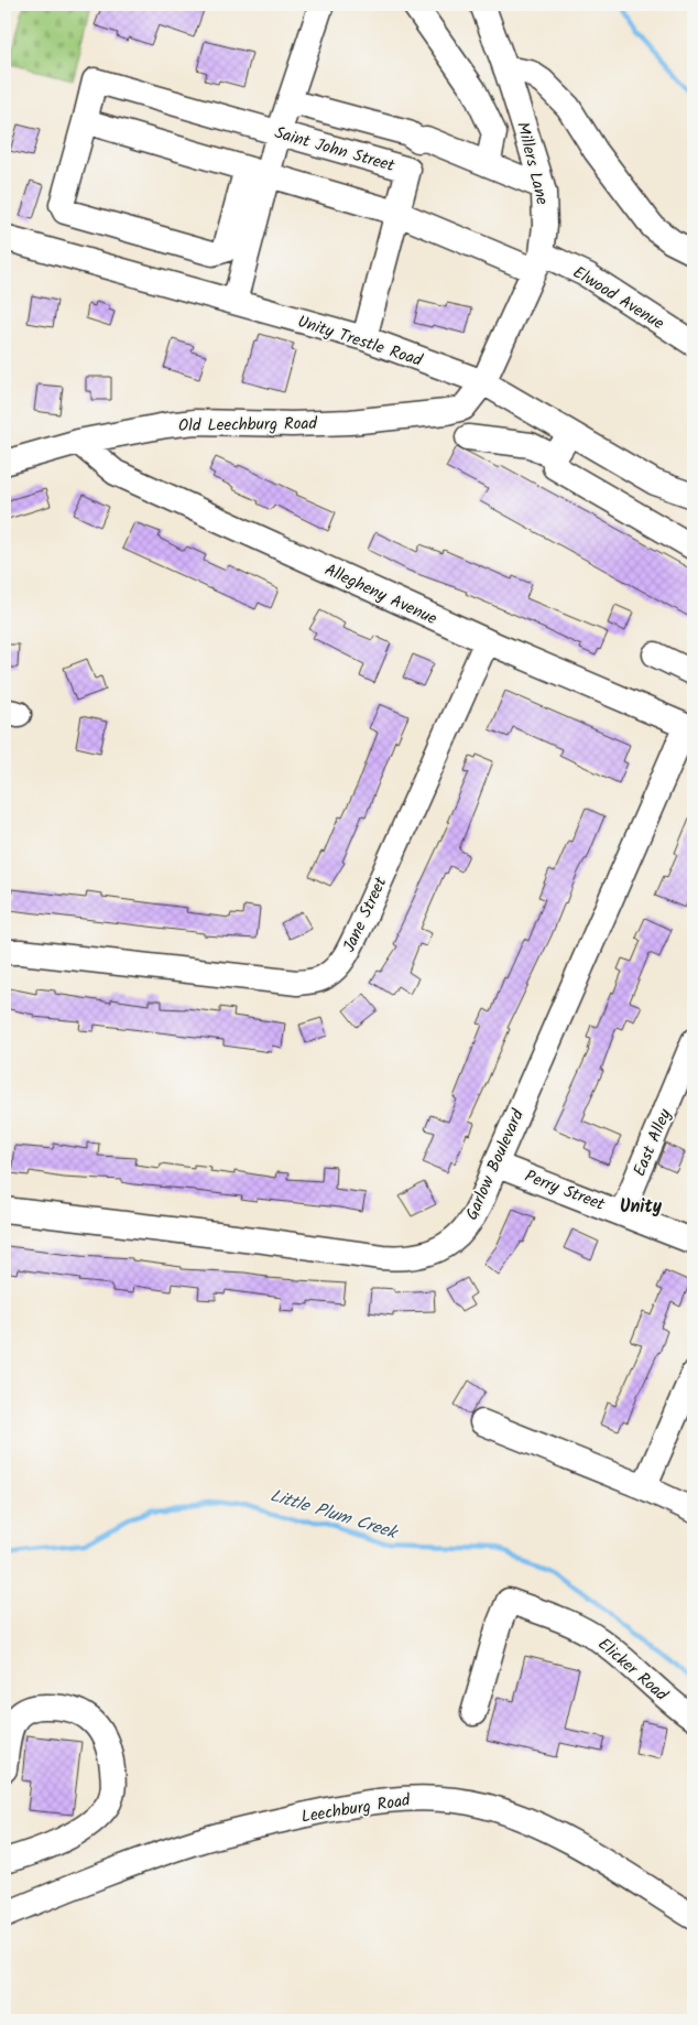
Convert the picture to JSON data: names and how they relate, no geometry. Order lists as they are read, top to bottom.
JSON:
{
  "streets": {
    "street": [
      "Saint John Street",
      "Millers Lane",
      "Elwood Avenue",
      "Unity Trestle Road",
      "Old Leechburg Road",
      "Allegheny Avenue",
      "Jane Street",
      "East Alley",
      "Garlow Boulevard",
      "Perry Street",
      "Elicker Road",
      "Leechburg Road"
    ]
  },
  "crossings": [
    ["Saint John Street", "Elwood Avenue"],
    ["Saint John Street", "Unity Trestle Road"],
    ["Millers Lane", "Elwood Avenue"],
    ["Millers Lane", "Unity Trestle Road"],
    ["Millers Lane", "Old Leechburg Road"],
    ["Unity Trestle Road", "Old Leechburg Road"],
    ["Old Leechburg Road", "Allegheny Avenue"],
    ["Allegheny Avenue", "Jane Street"],
    ["Allegheny Avenue", "Garlow Boulevard"],
    ["East Alley", "Perry Street"],
    ["Garlow Boulevard", "Perry Street"]
  ],
  "districts": ["Unity"],
  "water": ["Little Plum Creek"]
}
